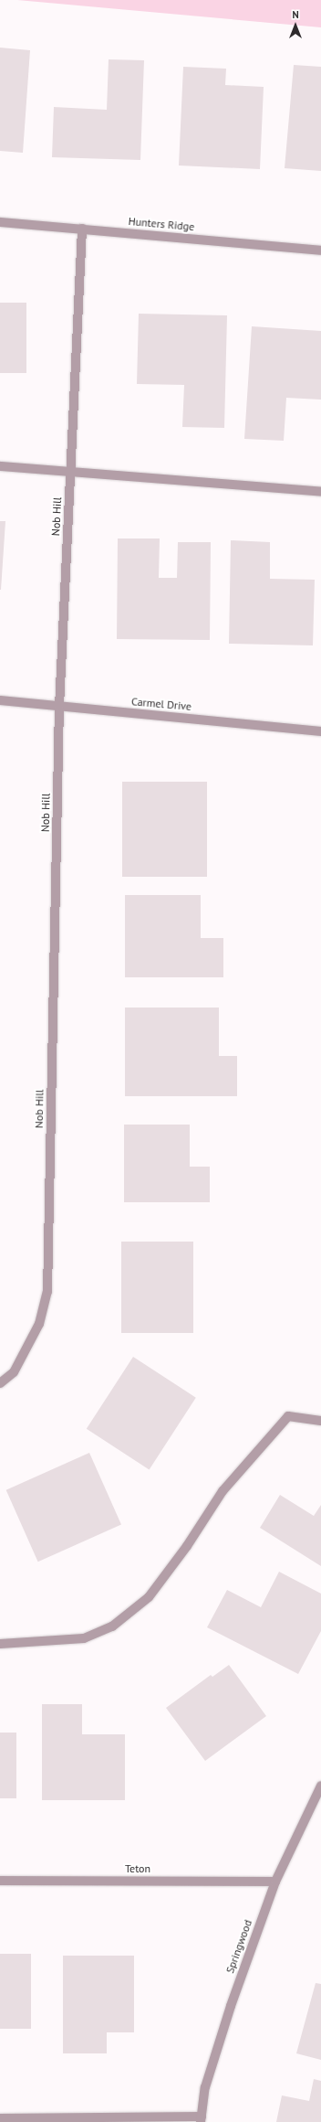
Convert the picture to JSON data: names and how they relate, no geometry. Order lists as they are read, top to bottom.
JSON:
{
  "streets": {
    "street": [
      "Hunters Ridge",
      "Nob Hill",
      "Carmel Drive",
      "Teton",
      "Springwood"
    ]
  },
  "crossings": [
    ["Hunters Ridge", "Nob Hill"],
    ["Nob Hill", "Carmel Drive"],
    ["Teton", "Springwood"]
  ],
  "north": "top"
}
